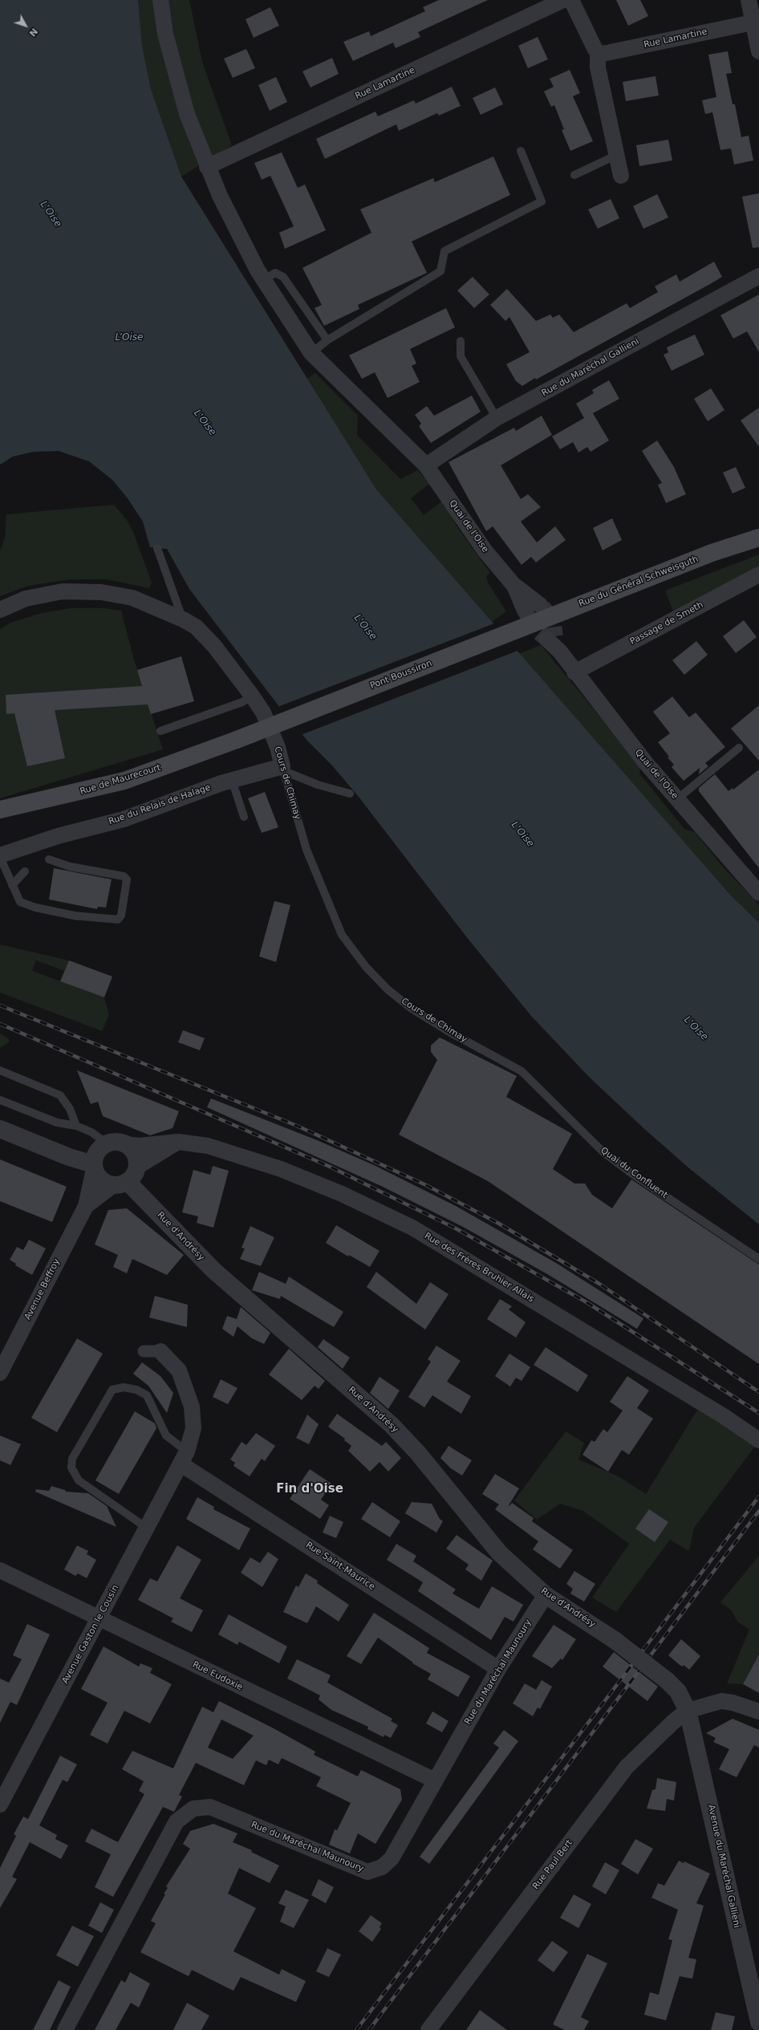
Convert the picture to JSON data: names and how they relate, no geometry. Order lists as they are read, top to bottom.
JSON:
{
  "streets": {
    "main road": ["Rue du Général Schweisguth", "Pont Boussiron", "Rue de Maurecourt"],
    "street": [
      "Rue Lamartine",
      "Rue du Maréchal Gallieni",
      "Quai de l'Oise",
      "Passage de Smeth",
      "Cours de Chimay",
      "Rue du Relais de Halage",
      "Rue d'Andrésy",
      "Rue des Frères Bruhier Allais",
      "Avenue Beffroy",
      "Rue Saint-Maurice",
      "Avenue Gaston le Cousin",
      "Rue du Maréchal Maunoury",
      "Rue Eudoxie",
      "Rue Paul Bert",
      "Avenue du Maréchal Gallieni"
    ],
    "lane": ["Quai du Confluent"]
  },
  "crossings": [
    ["Rue Lamartine", "Quai de l'Oise"],
    ["Rue du Maréchal Gallieni", "Quai de l'Oise"],
    ["Quai de l'Oise", "Passage de Smeth"],
    ["Rue du Général Schweisguth", "Pont Boussiron"],
    ["Pont Boussiron", "Rue de Maurecourt"],
    ["Cours de Chimay", "Rue du Relais de Halage"],
    ["Cours de Chimay", "Quai du Confluent"],
    ["Rue d'Andrésy", "Rue des Frères Bruhier Allais"],
    ["Rue d'Andrésy", "Rue du Maréchal Maunoury"],
    ["Rue d'Andrésy", "Avenue du Maréchal Gallieni"],
    ["Rue Saint-Maurice", "Avenue Gaston le Cousin"],
    ["Rue Saint-Maurice", "Rue du Maréchal Maunoury"],
    ["Avenue Gaston le Cousin", "Rue Eudoxie"],
    ["Rue du Maréchal Maunoury", "Rue Eudoxie"],
    ["Rue Paul Bert", "Avenue du Maréchal Gallieni"]
  ],
  "districts": ["Fin d'Oise"],
  "water": ["L'Oise", "L’Oise"],
  "north": "bottom right"
}
